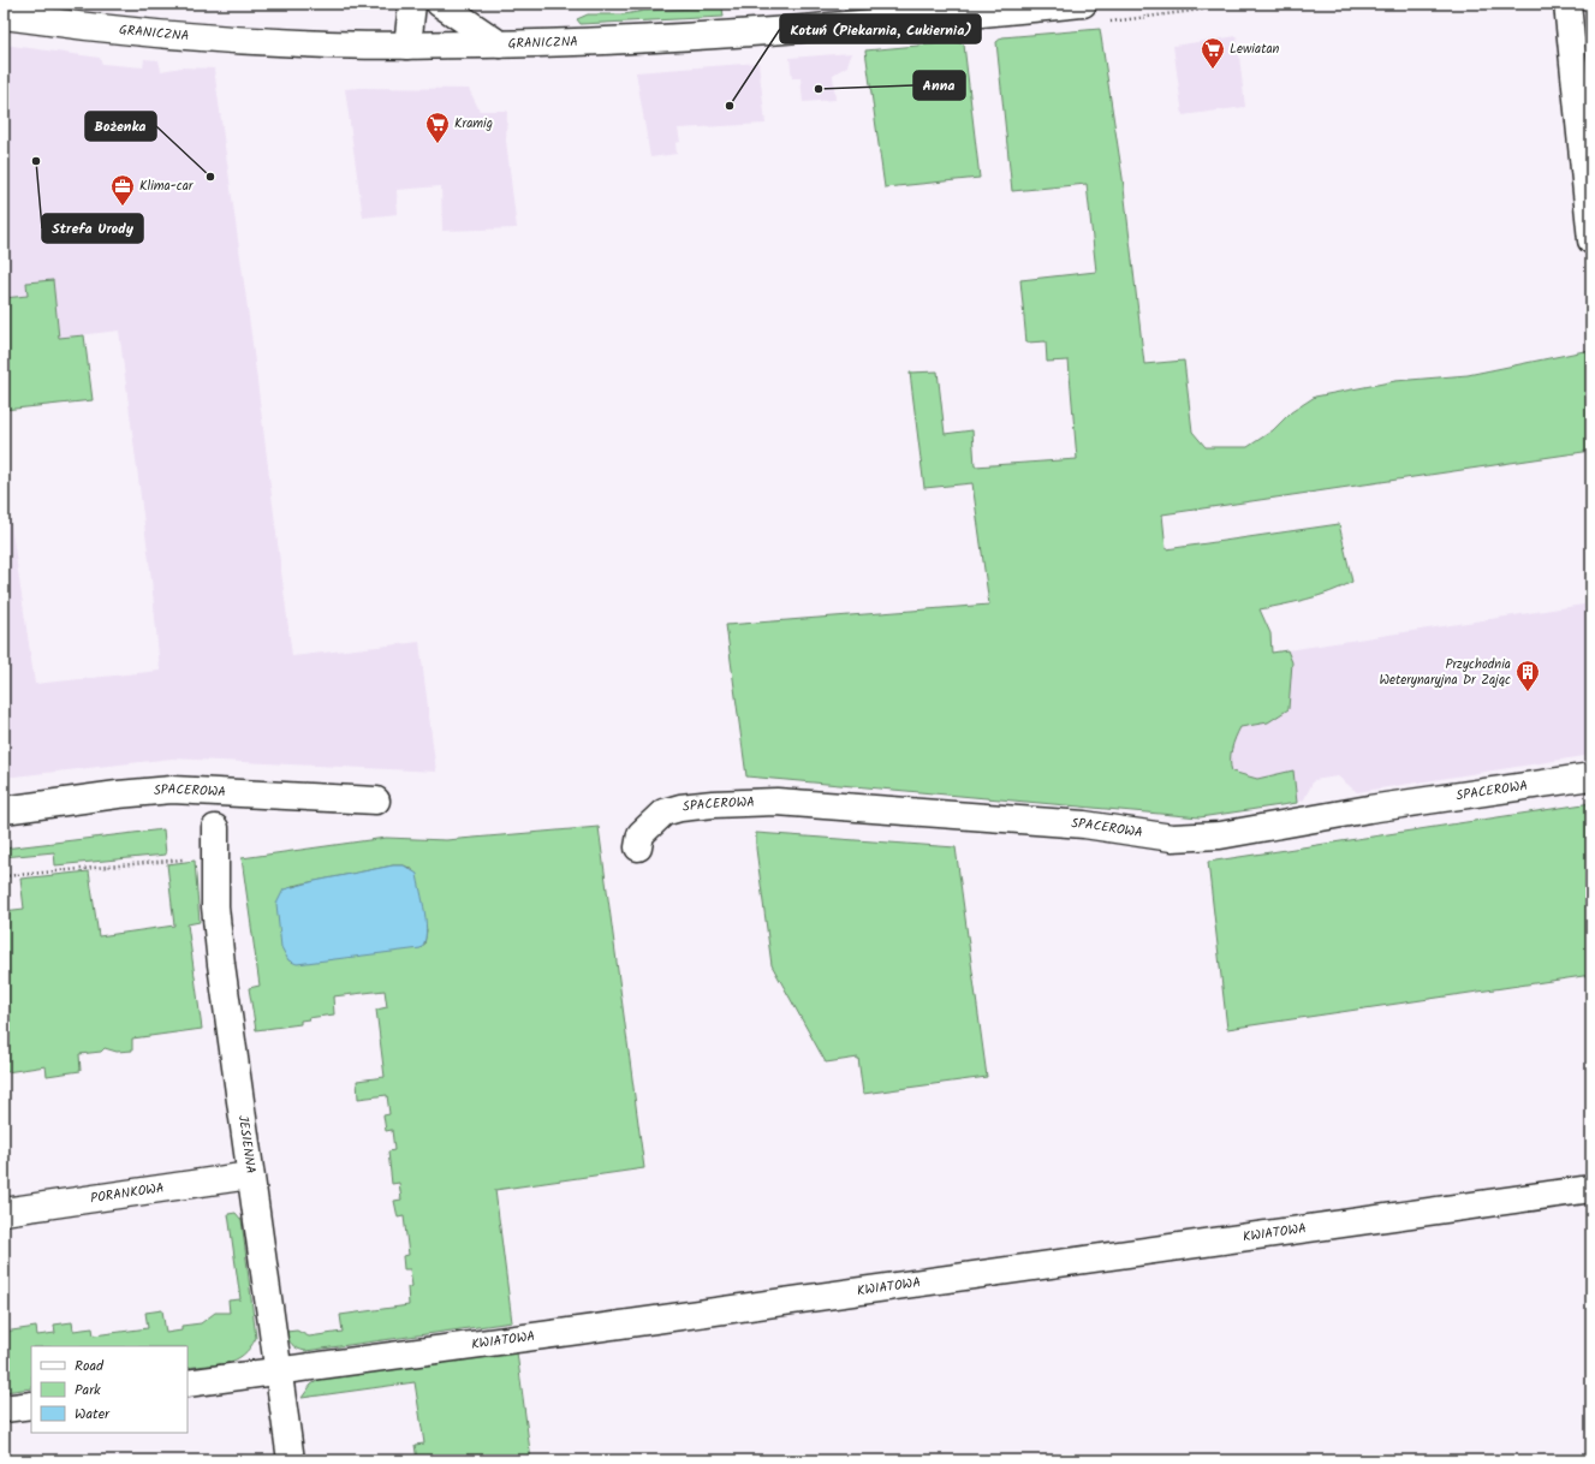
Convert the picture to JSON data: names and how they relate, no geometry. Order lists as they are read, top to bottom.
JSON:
{
  "streets": {
    "street": [
      "GRANICZNA",
      "SPACEROWA",
      "JESIENNA",
      "PORANKOWA",
      "KWIATOWA"
    ]
  },
  "crossings": [
    ["JESIENNA", "PORANKOWA"],
    ["JESIENNA", "KWIATOWA"]
  ],
  "places": {
    "supermarket": ["Lewiatan", "Kramig"],
    "other": [
      "Anna",
      "Kotuń (Piekarnia, Cukiernia)",
      "Strefa Urody",
      "Bożenka"
    ],
    "office": ["Klima-car"],
    "building": ["Przychodnia Weterynaryjna Dr Zając"]
  },
  "legend": ["Road", "Park", "Water"]
}
